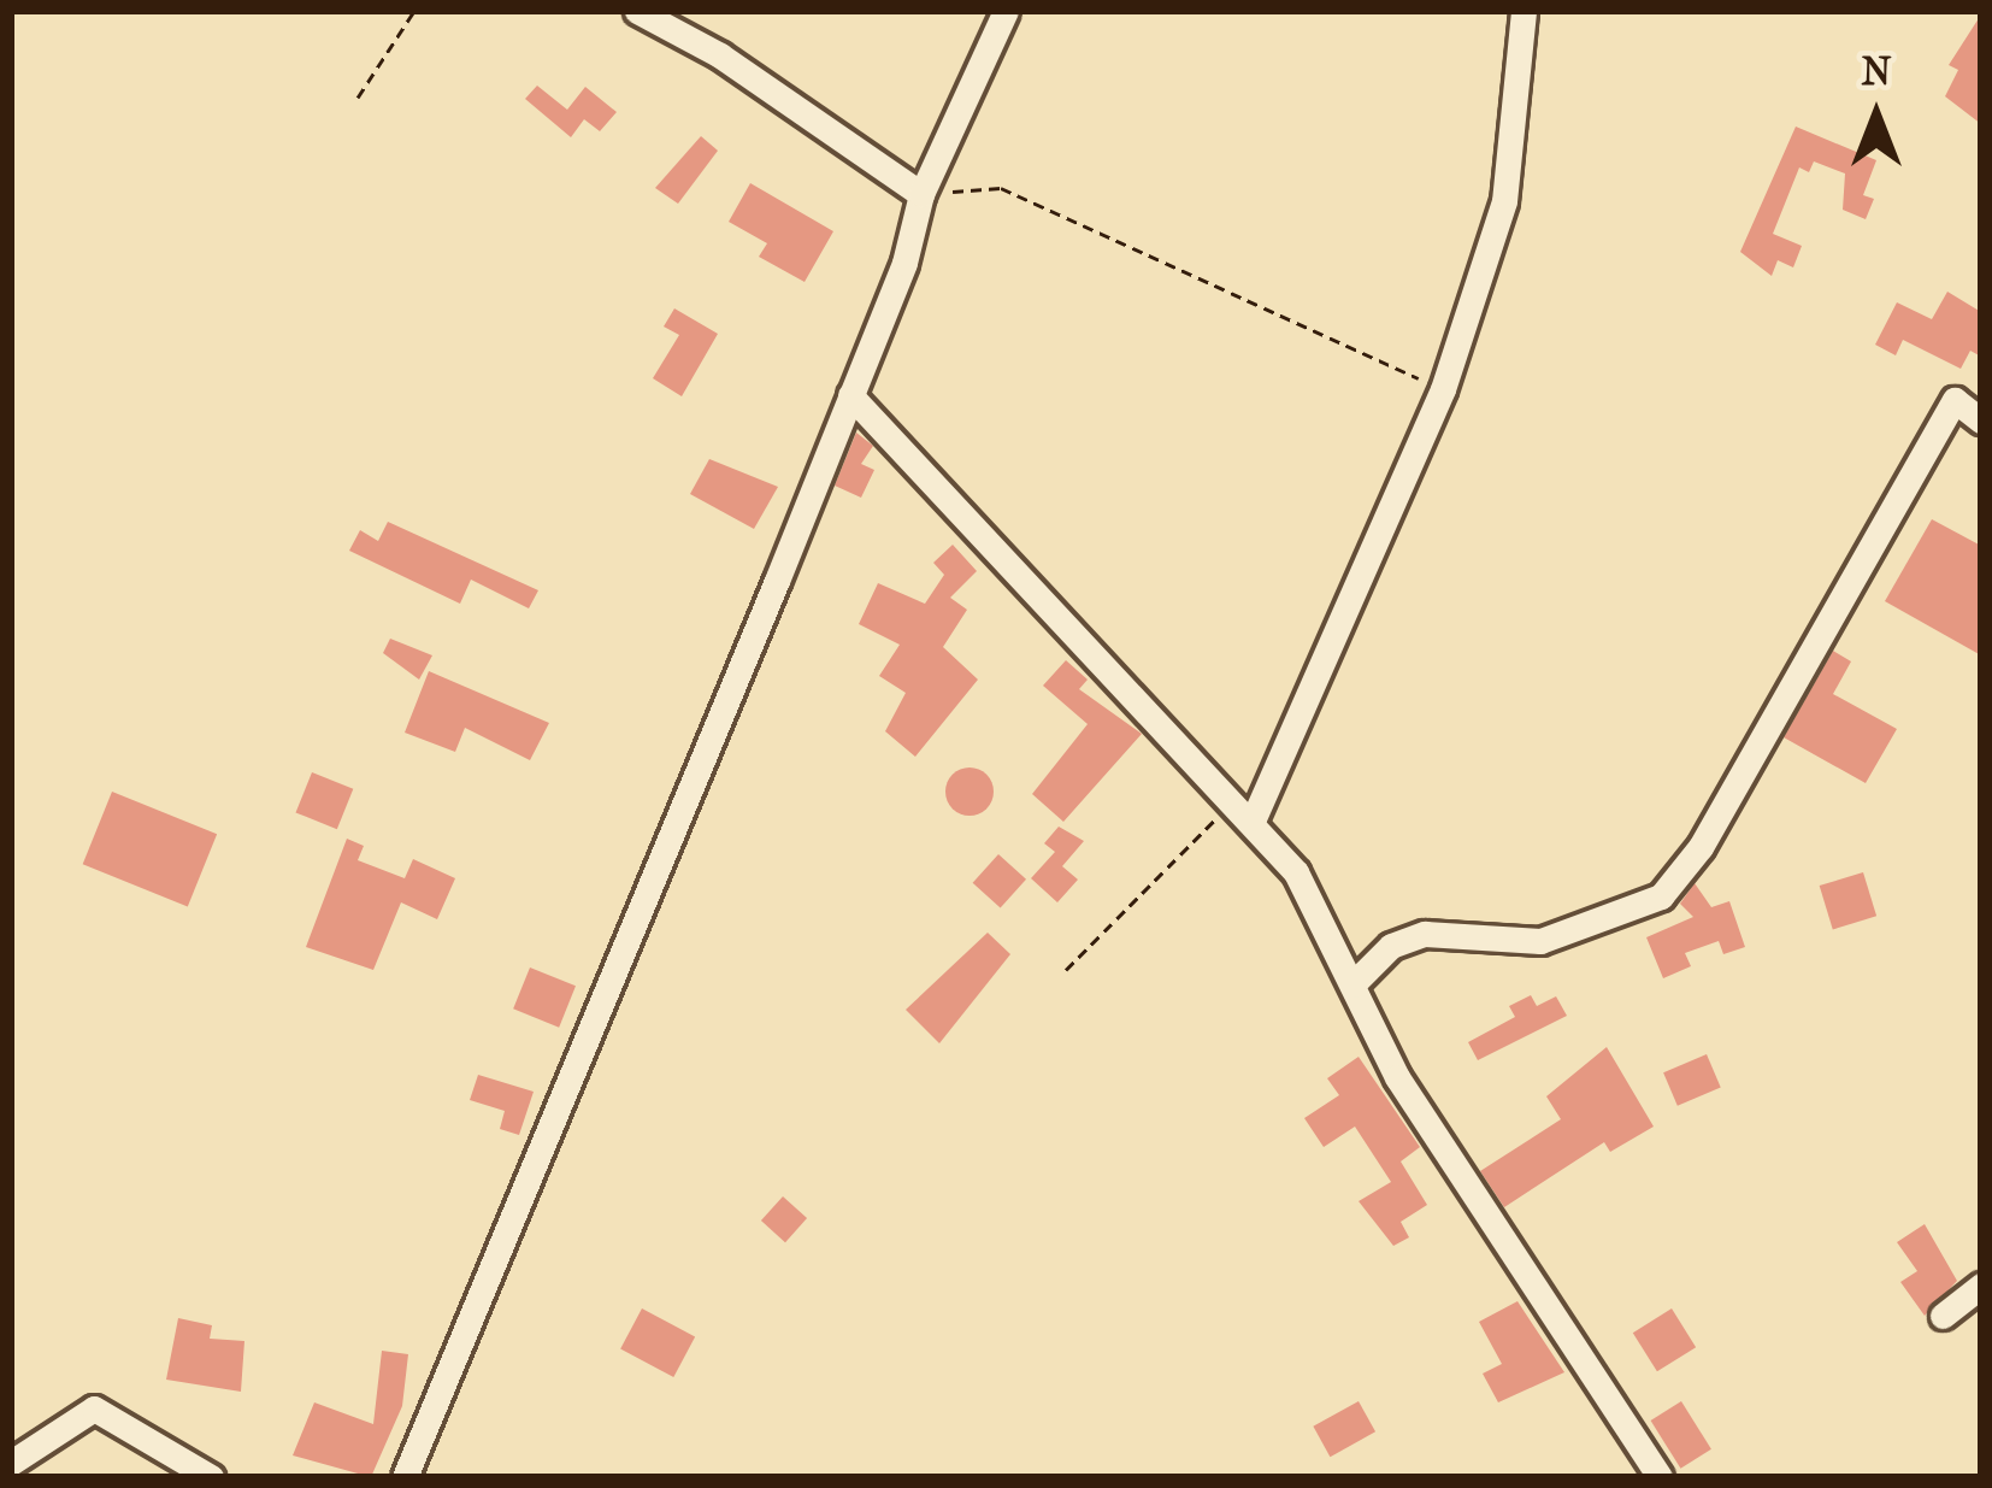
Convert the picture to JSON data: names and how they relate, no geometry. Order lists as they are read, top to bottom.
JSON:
{
  "north": "top"
}
